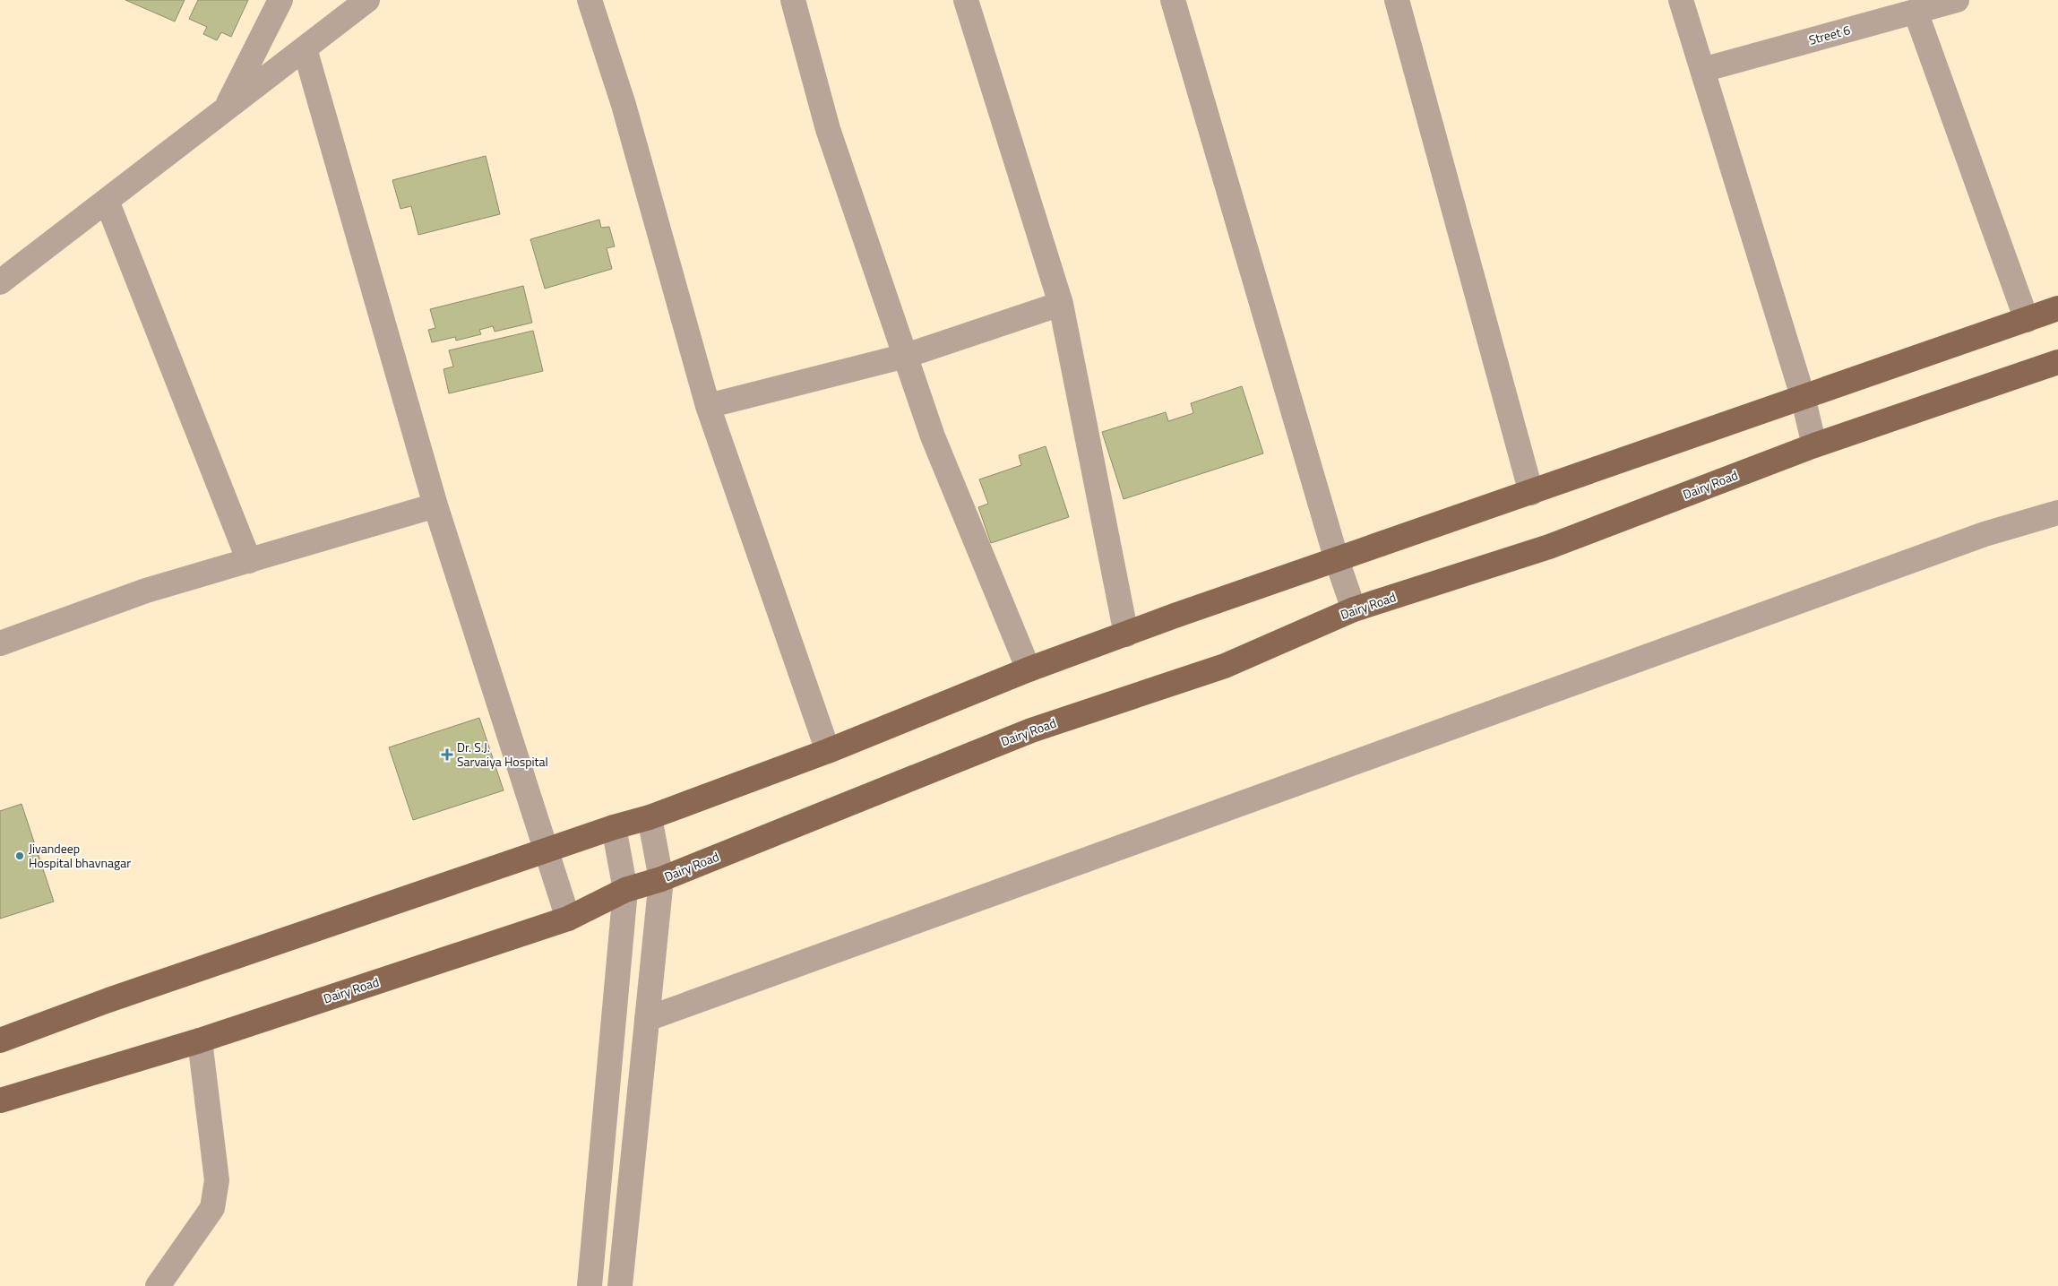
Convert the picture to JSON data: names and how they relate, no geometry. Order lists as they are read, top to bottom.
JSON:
{
  "streets": {
    "main road": ["Dairy Road"],
    "street": ["Street 6"]
  },
  "places": {
    "health": ["Dr. S.J. Sarvaiya Hospital"],
    "other": ["Jivandeep Hospital bhavnagar"]
  }
}
